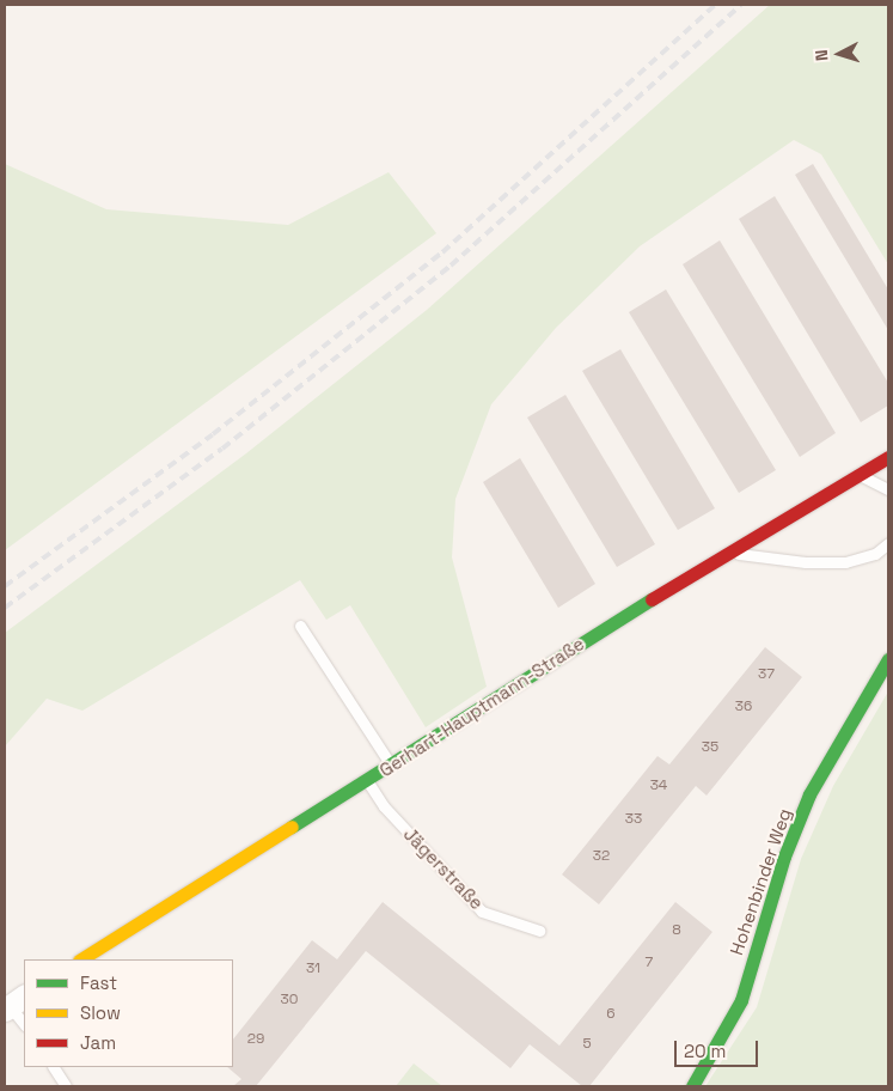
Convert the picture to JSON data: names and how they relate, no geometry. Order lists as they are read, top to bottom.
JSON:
{
  "streets": {
    "street": ["Gerhart-Hauptmann-Straße", "Hohenbinder Weg"],
    "lane": ["Jägerstraße"]
  },
  "crossings": [
    ["Gerhart-Hauptmann-Straße", "Jägerstraße"]
  ],
  "house_numbers": [
    "37",
    "36",
    "35",
    "34",
    "33",
    "32",
    "8",
    "7",
    "31",
    "30",
    "6",
    "29",
    "5"
  ],
  "legend": ["Fast", "Slow", "Jam"],
  "scale_bar": "20 m",
  "north": "left"
}
